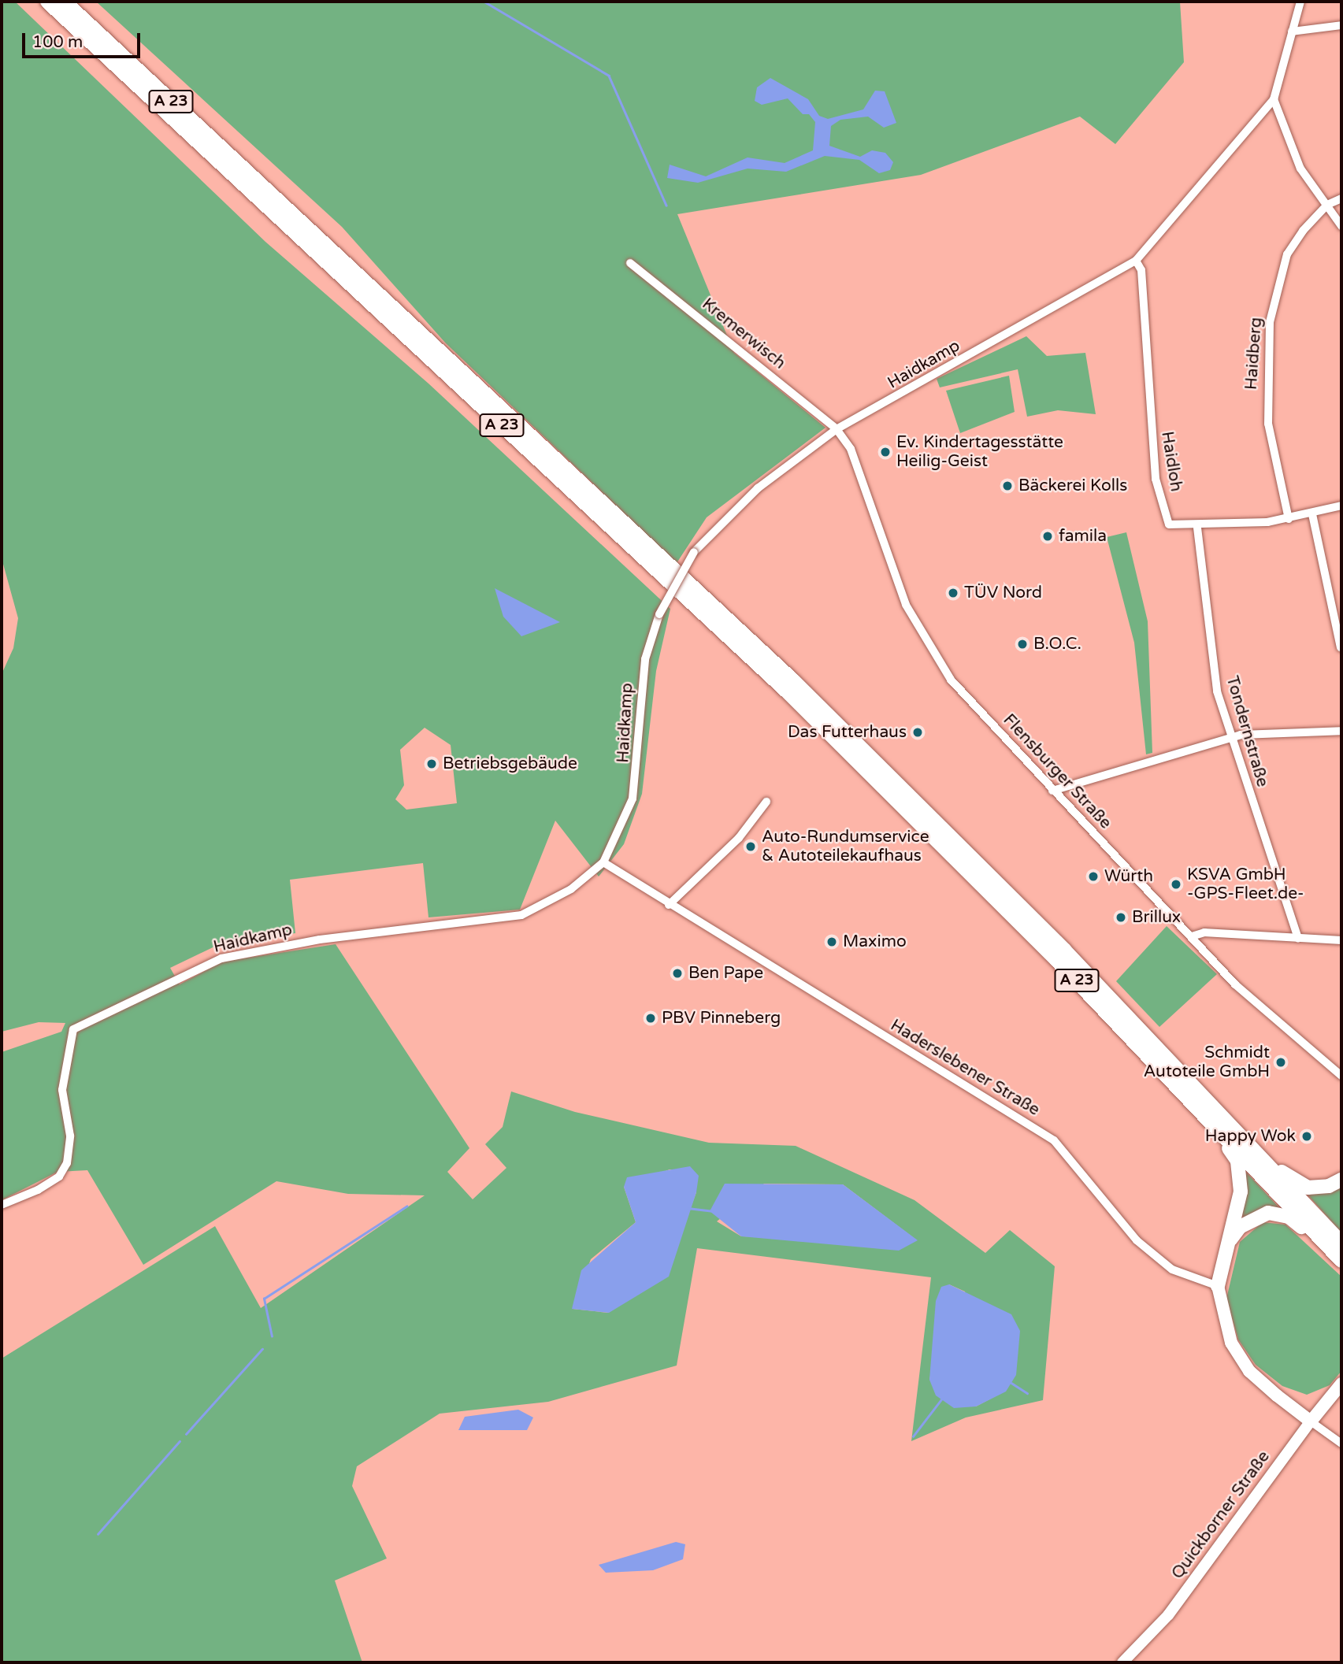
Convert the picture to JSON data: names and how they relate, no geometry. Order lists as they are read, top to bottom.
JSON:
{
  "streets": {
    "highway": ["A 23"],
    "main road": ["Quickborner Straße"],
    "street": [
      "Kremerwisch",
      "Haidberg",
      "Haidkamp",
      "Haidloh",
      "Tondernstraße",
      "Flensburger Straße",
      "Haderslebener Straße"
    ]
  },
  "crossings": [
    ["Kremerwisch", "Haidkamp"],
    ["Kremerwisch", "Flensburger Straße"],
    ["Haidberg", "Haidloh"],
    ["Haidkamp", "Haidloh"],
    ["Haidkamp", "Flensburger Straße"],
    ["Haidkamp", "Haderslebener Straße"],
    ["Haidloh", "Tondernstraße"]
  ],
  "places": [
    "Ev. Kindertagesstätte Heilig-Geist",
    "Bäckerei Kolls",
    "famila",
    "TÜV Nord",
    "B.O.C.",
    "Das Futterhaus",
    "Betriebsgebäude",
    "Auto-Rundumservice & Autoteilekaufhaus",
    "Würth",
    "KSVA GmbH -GPS-Fleet.de-",
    "Brillux",
    "Maximo",
    "Ben Pape",
    "PBV Pinneberg",
    "Schmidt Autoteile GmbH",
    "Happy Wok"
  ],
  "scale_bar": "100 m"
}
